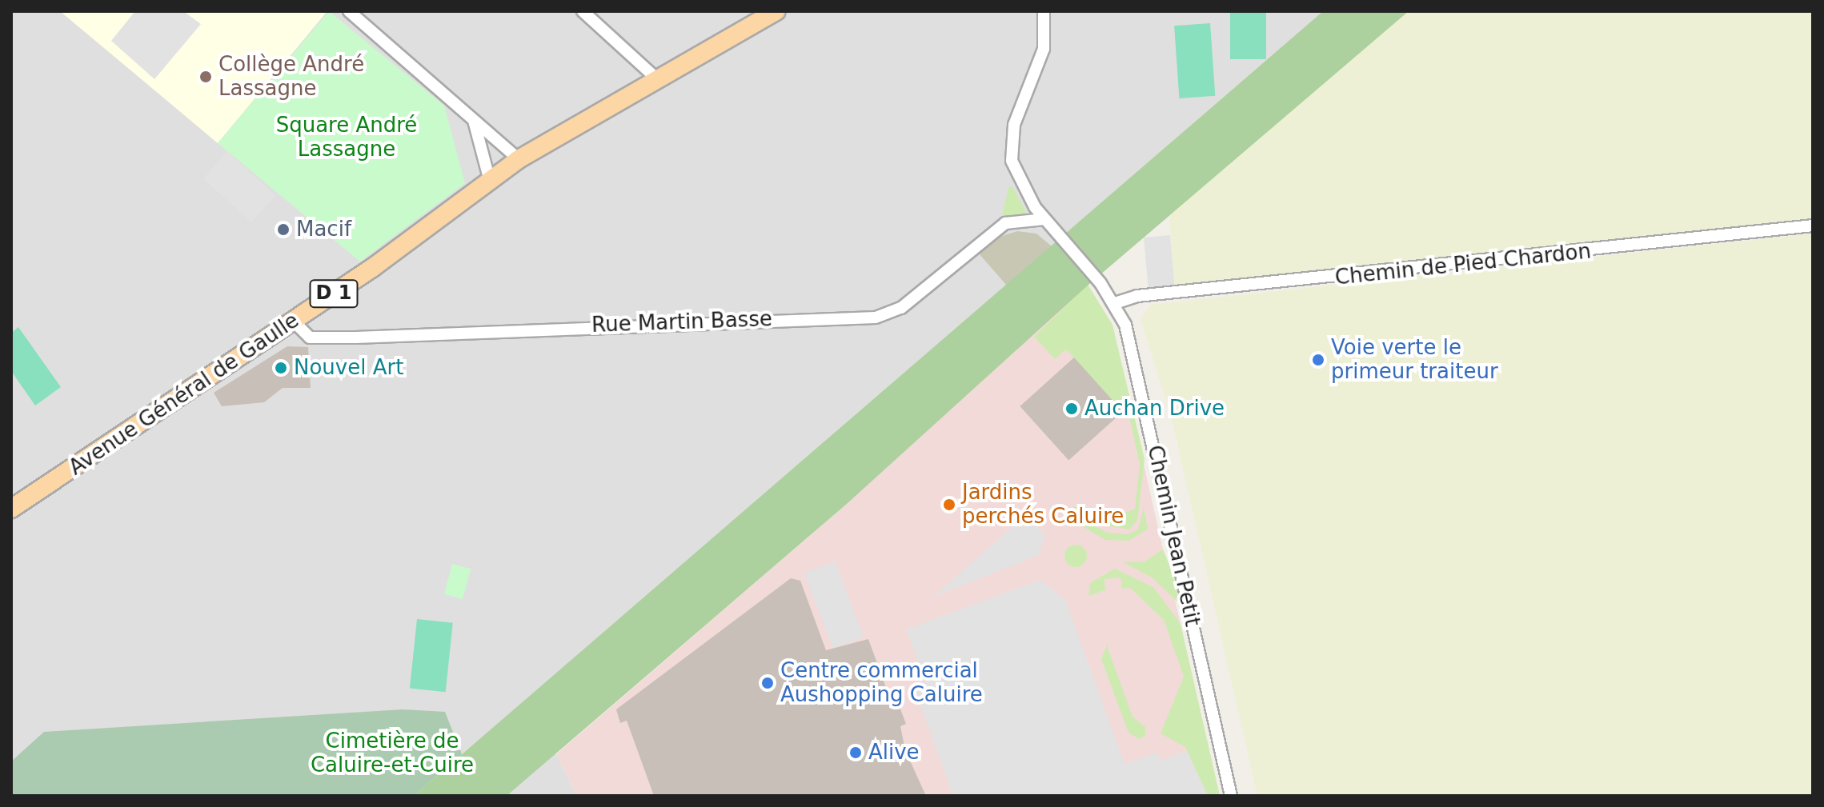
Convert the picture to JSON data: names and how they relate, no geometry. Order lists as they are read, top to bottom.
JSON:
{
  "streets": {
    "main road": ["D 1", "Avenue Général de Gaulle"],
    "street": ["Chemin de Pied Chardon", "Rue Martin Basse", "Chemin Jean Petit"]
  },
  "crossings": [
    ["Chemin de Pied Chardon", "Chemin Jean Petit"],
    ["Rue Martin Basse", "Avenue Général de Gaulle"],
    ["Rue Martin Basse", "Chemin Jean Petit"]
  ],
  "parks": ["Square André Lassagne", "Cimetière de Caluire-et-Cuire"],
  "places": [
    "Collège André Lassagne",
    "Macif",
    "Voie verte le primeur traiteur",
    "Nouvel Art",
    "Auchan Drive",
    "Jardins perchés Caluire",
    "Centre commercial Aushopping Caluire",
    "Alive"
  ]
}
